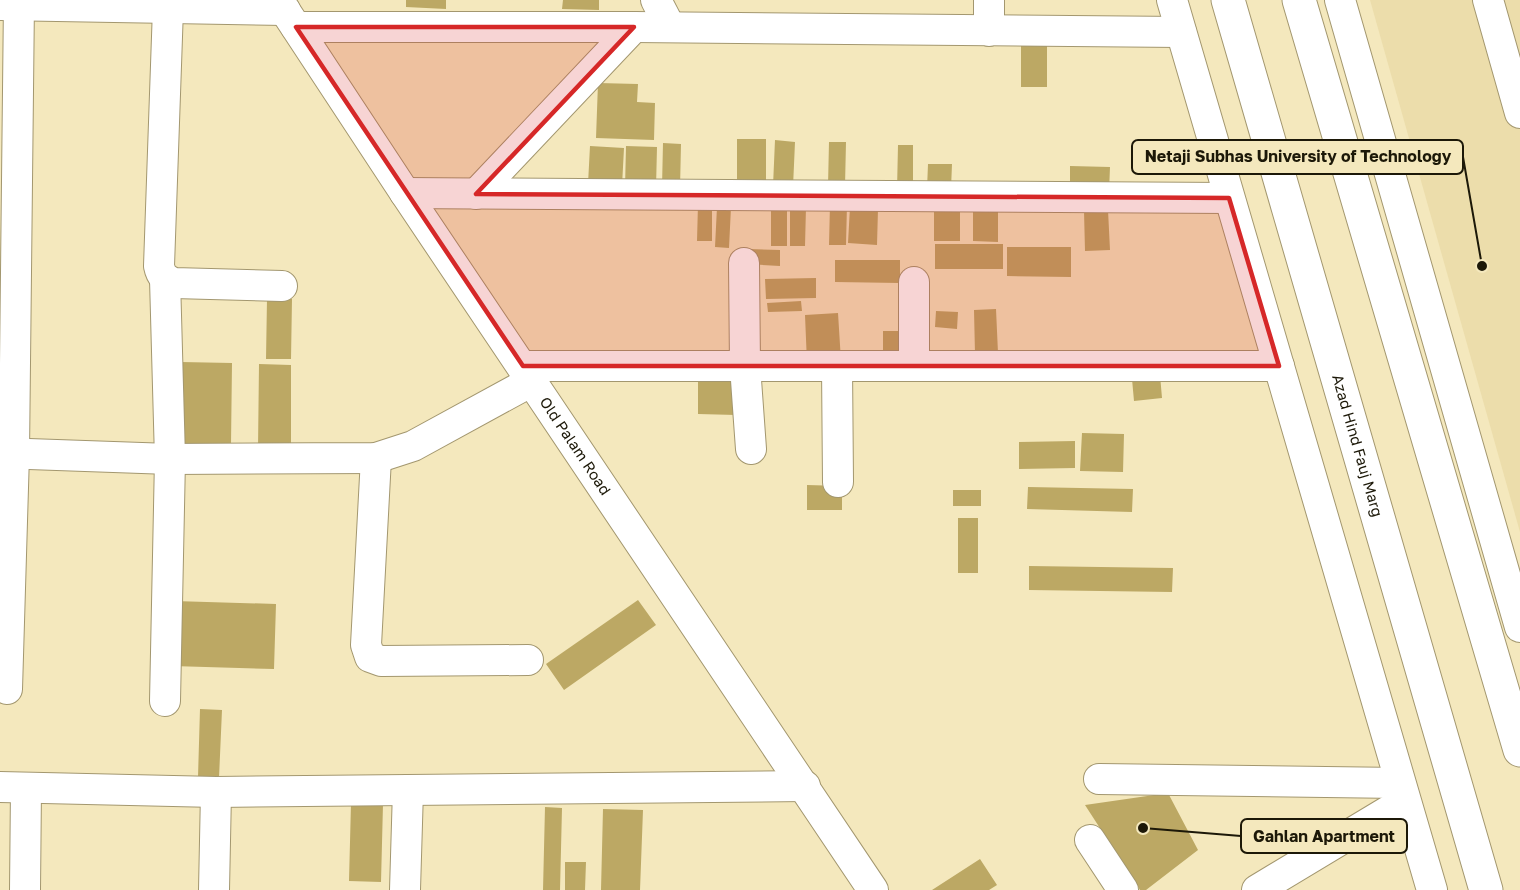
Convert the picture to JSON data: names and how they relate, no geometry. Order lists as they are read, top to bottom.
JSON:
{
  "streets": {
    "main road": ["Azad Hind Fauj Marg"],
    "street": ["Old Palam Road"]
  },
  "places": ["Netaji Subhas University of Technology", "Gahlan Apartment"]
}
